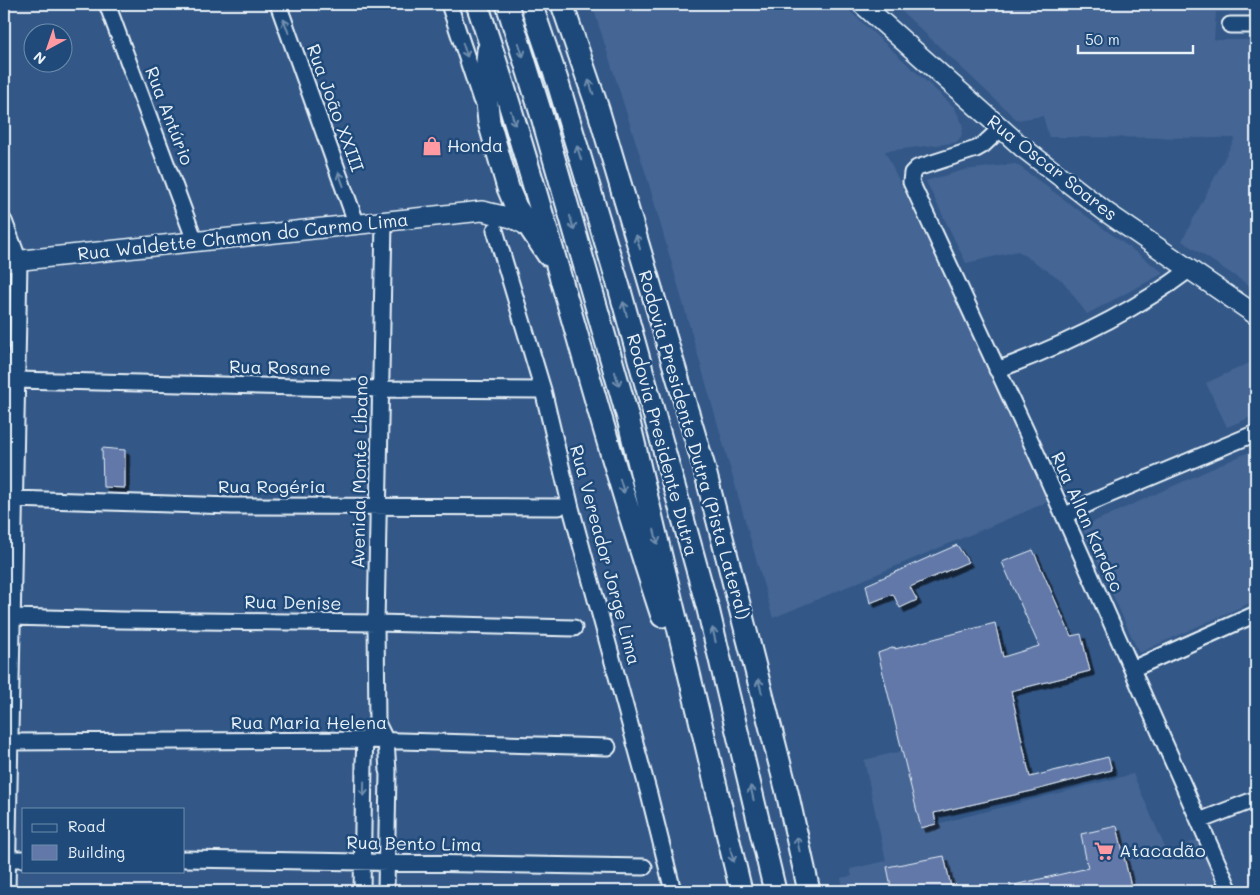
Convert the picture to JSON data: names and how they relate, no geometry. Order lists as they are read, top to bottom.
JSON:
{
  "streets": {
    "highway": ["Rodovia Presidente Dutra", "Rodovia Presidente Dutra (Pista Lateral)"],
    "main road": ["Rua Oscar Soares", "Rua Waldette Chamon do Carmo Lima"],
    "street": [
      "Rua João XXIII",
      "Rua Antúrio",
      "Rua Rosane",
      "Avenida Monte Líbano",
      "Rua Rogéria",
      "Rua Allan Kardec",
      "Rua Vereador Jorge Lima",
      "Rua Denise",
      "Rua Maria Helena",
      "Rua Bento Lima"
    ]
  },
  "crossings": [
    ["Rua João XXIII", "Rua Waldette Chamon do Carmo Lima"],
    ["Rua Antúrio", "Rua Waldette Chamon do Carmo Lima"],
    ["Rua Oscar Soares", "Rua Allan Kardec"],
    ["Rua Waldette Chamon do Carmo Lima", "Avenida Monte Líbano"],
    ["Rua Rosane", "Avenida Monte Líbano"],
    ["Rua Rosane", "Rua Vereador Jorge Lima"],
    ["Avenida Monte Líbano", "Rua Rogéria"],
    ["Avenida Monte Líbano", "Rua Denise"],
    ["Avenida Monte Líbano", "Rua Maria Helena"],
    ["Avenida Monte Líbano", "Rua Bento Lima"]
  ],
  "one_way": ["Rua João XXIII"],
  "places": {
    "shop": ["Honda"],
    "supermarket": ["Atacadão"]
  },
  "legend": ["Road", "Building"],
  "scale_bar": "50 m",
  "north": "bottom left"
}
